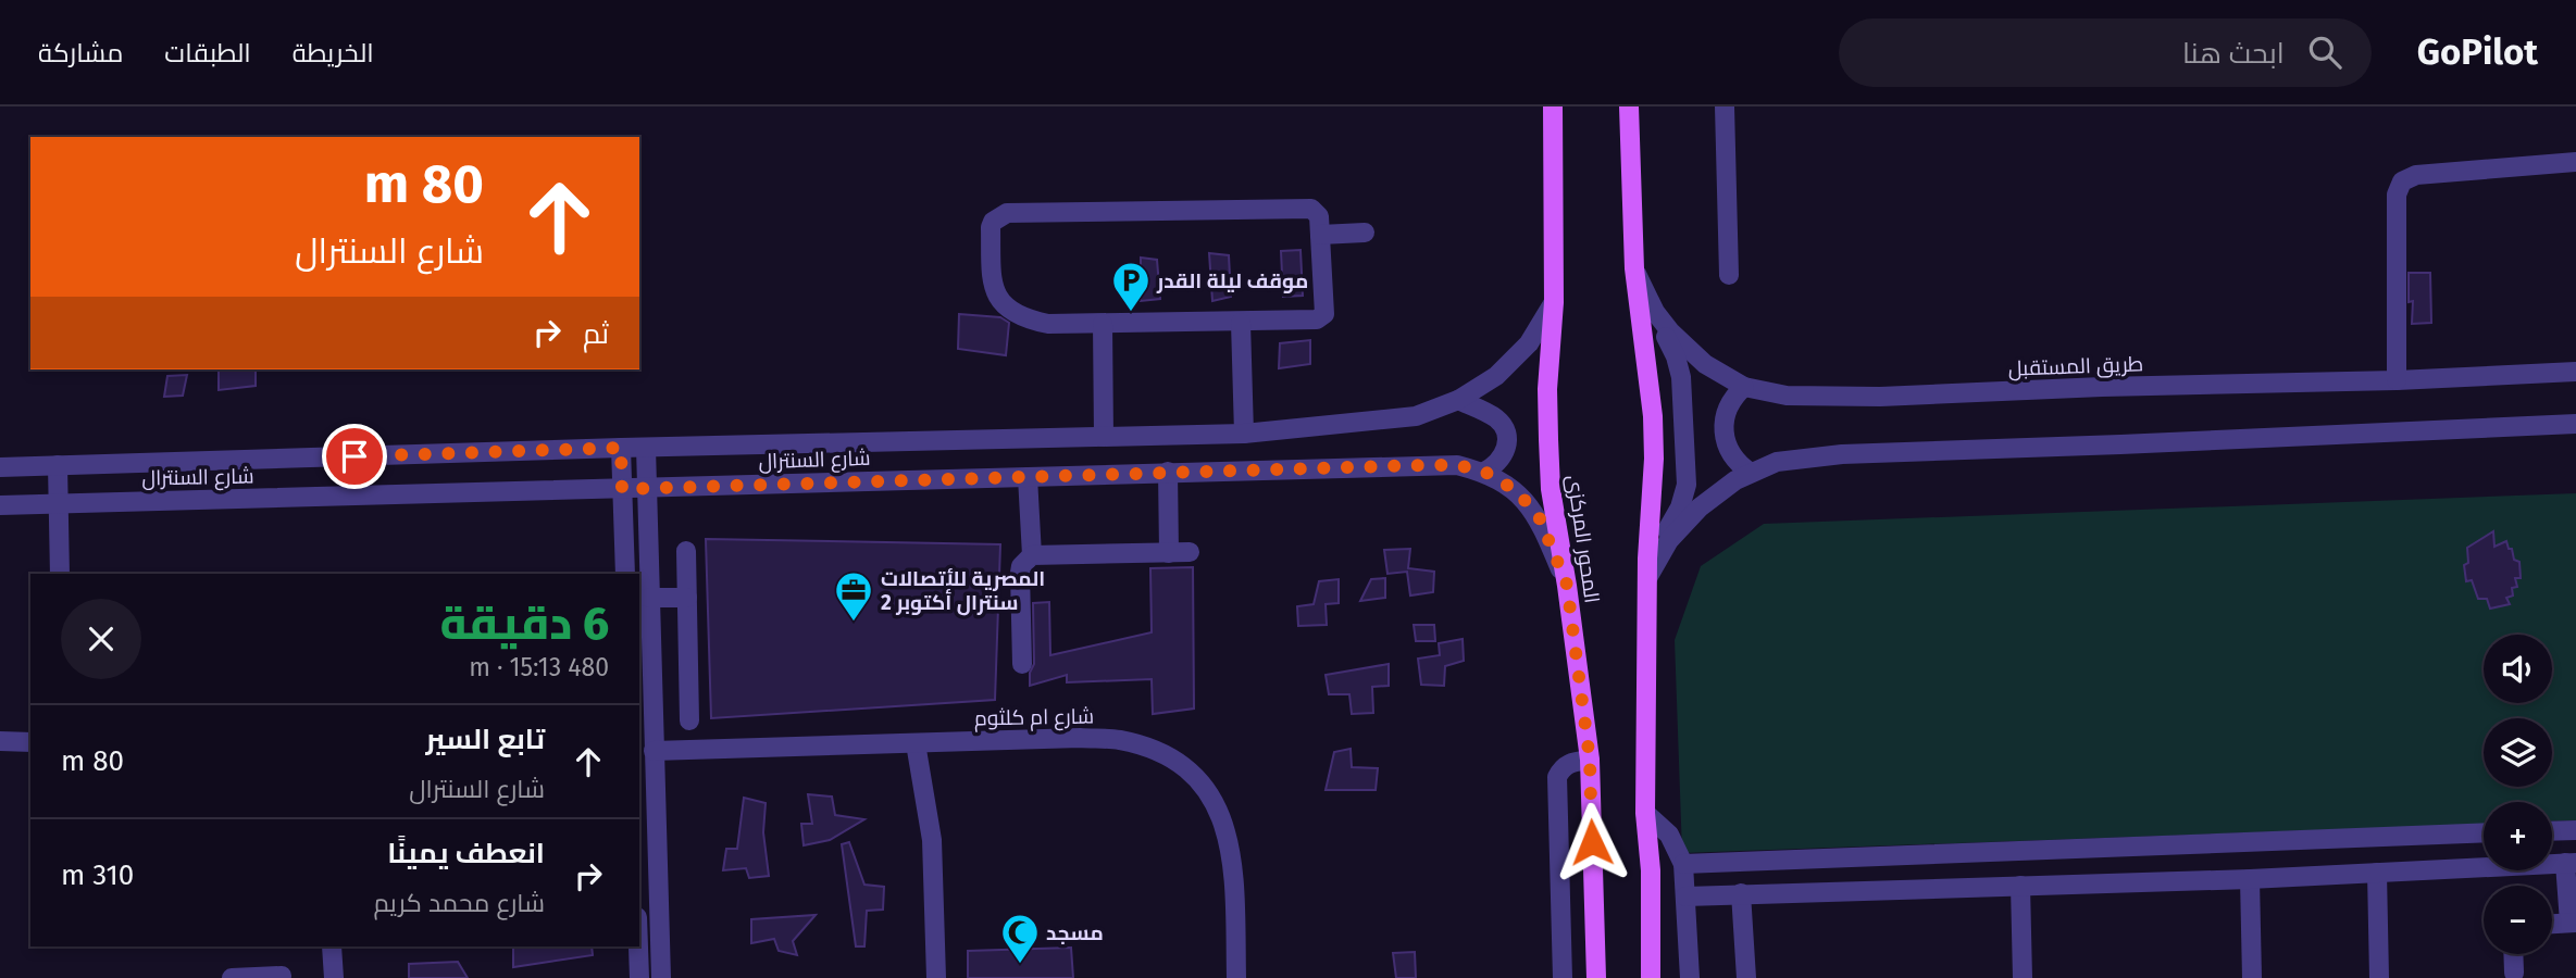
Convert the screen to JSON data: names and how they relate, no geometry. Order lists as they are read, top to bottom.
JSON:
{
  "streets": {
    "main road": ["المحور المركزى"],
    "street": ["طريق المستقبل", "شارع السنترال", "شارع ام كلثوم"]
  },
  "crossings": [
    ["شارع السنترال", "المحور المركزى"]
  ],
  "places": {
    "parking": ["موقف ليلة القدر"],
    "office": ["المصرية للأتصالات سنترال أكتوبر 2"],
    "mosque": ["مسجد"]
  },
  "page": {
    "header": "GoPilot",
    "search": "ابحث هنا",
    "nav": ["الخريطة", "الطبقات", "مشاركة"],
    "turn": ["80 m", "شارع السنترال"],
    "then": "ثم",
    "heading": ["6 دقيقة", "480 m · 15:13"],
    "map_buttons": ["+", "−"],
    "list": [
      {
        "name": "تابع السير",
        "note": "شارع السنترال",
        "value": "80 m"
      },
      {
        "name": "انعطف يمينًا",
        "note": "شارع محمد كريم",
        "value": "310 m"
      }
    ]
  }
}
